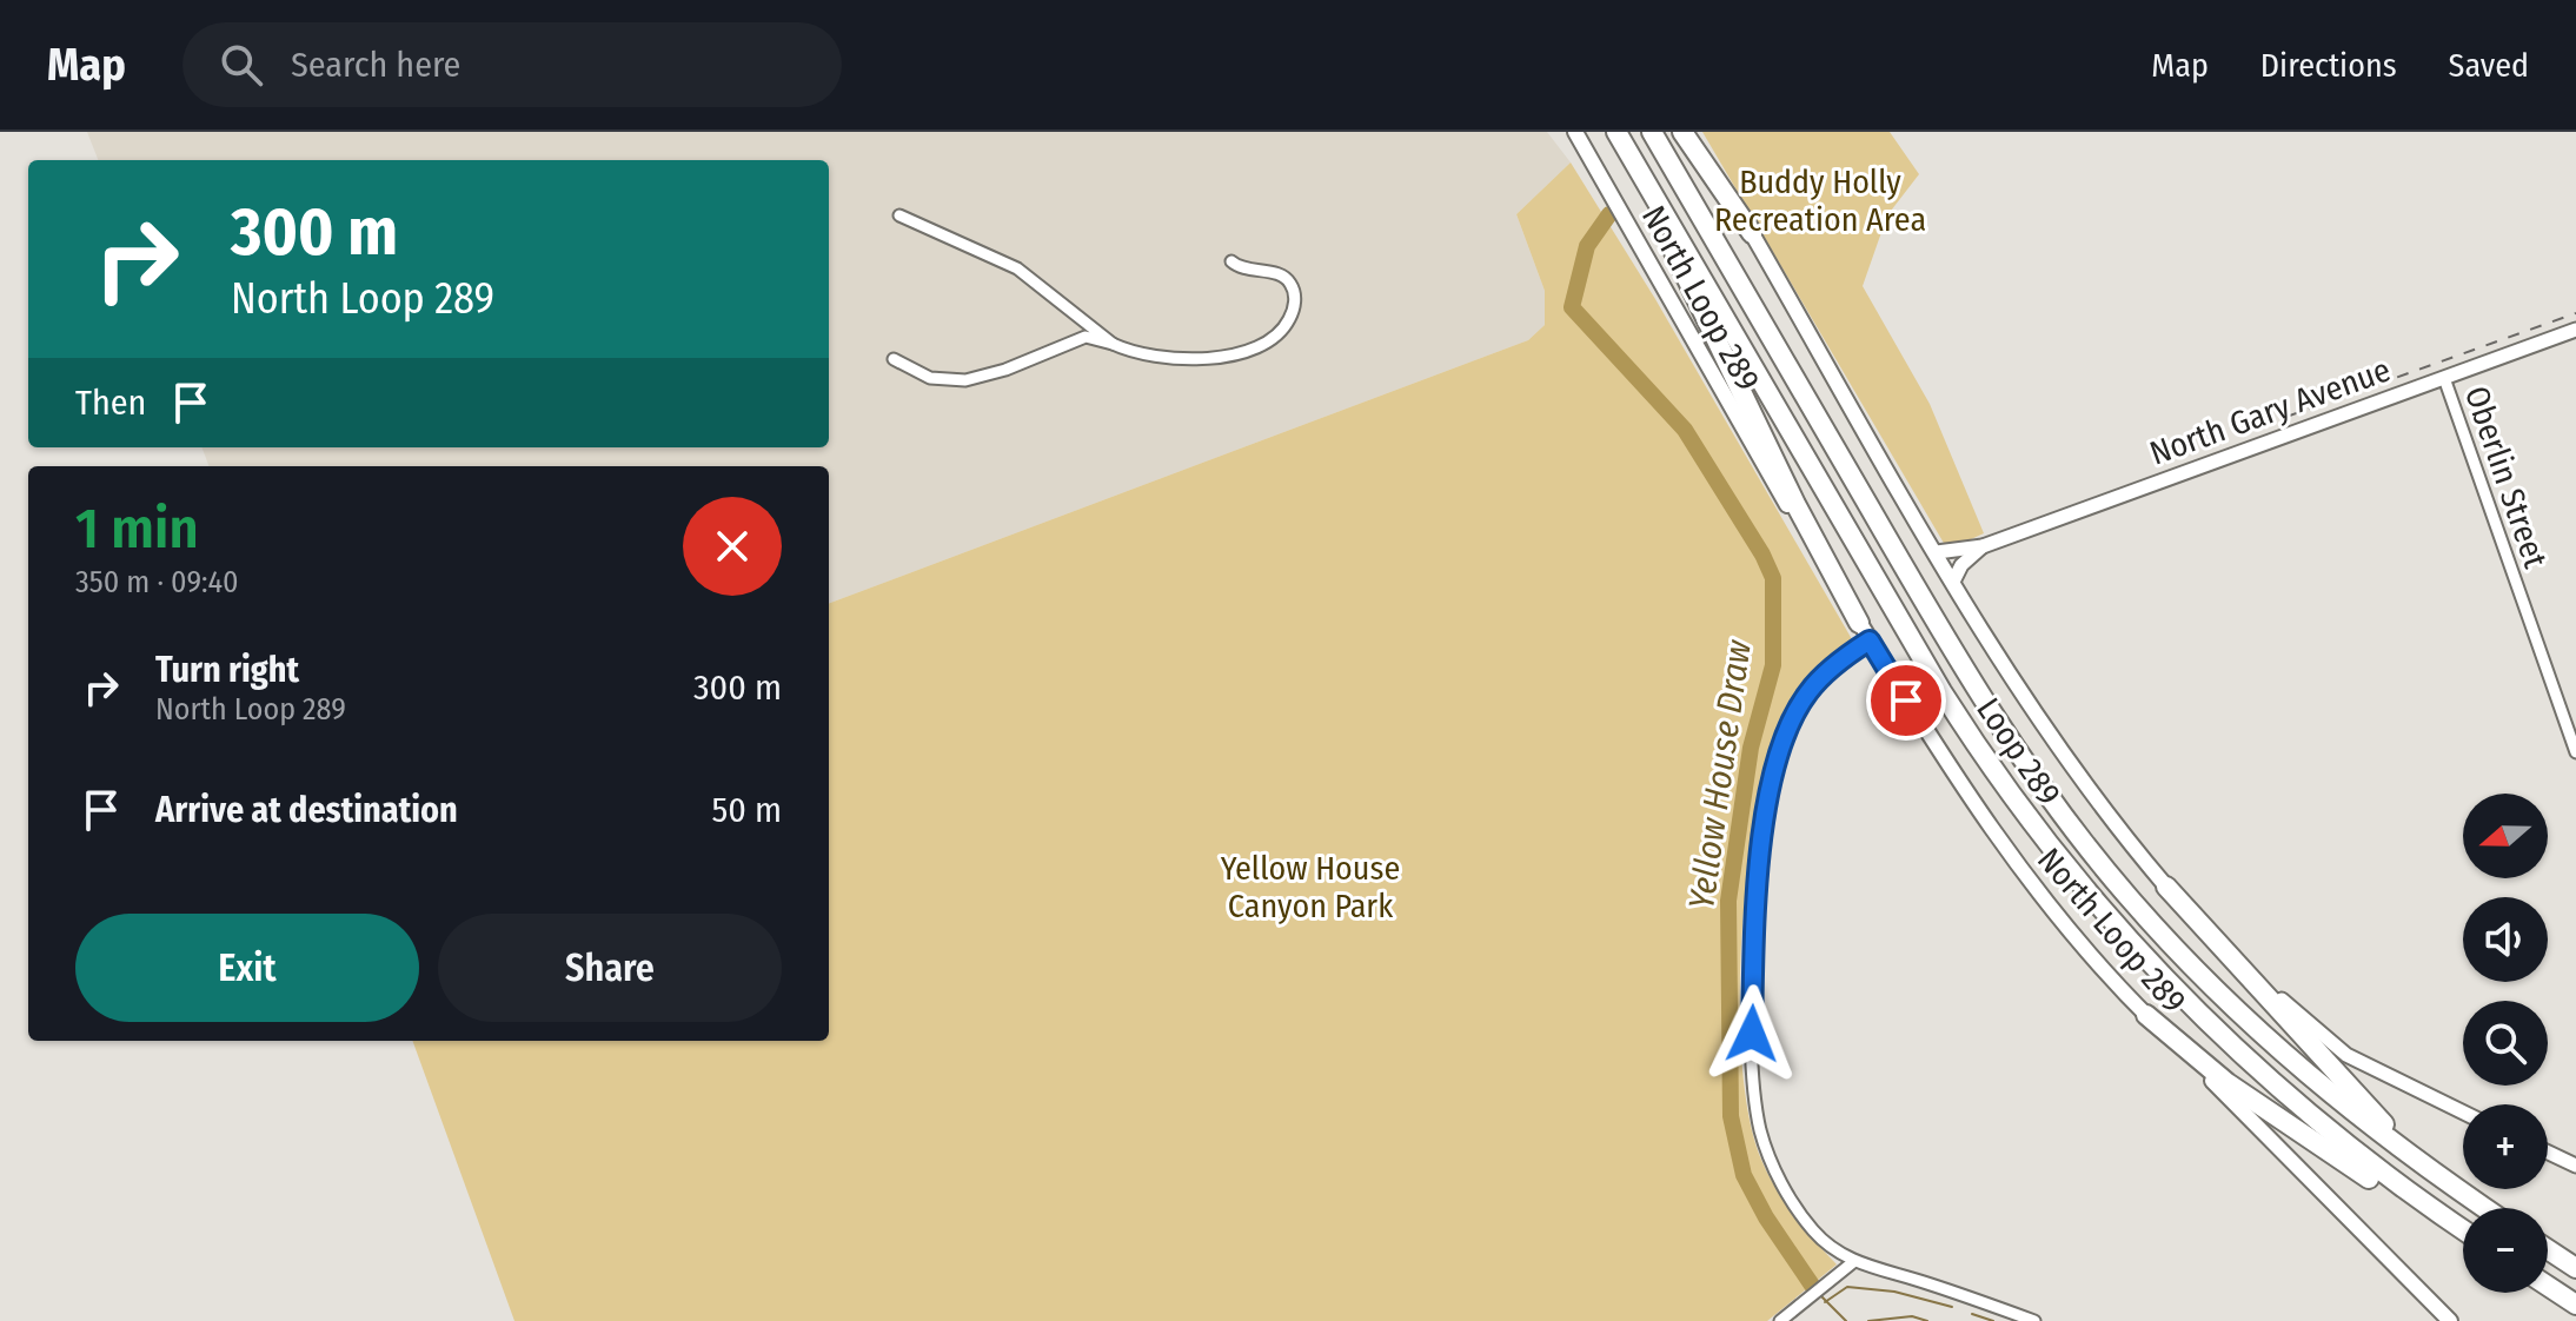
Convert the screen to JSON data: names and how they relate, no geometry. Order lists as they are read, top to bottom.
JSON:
{
  "streets": {
    "highway": ["Loop 289"],
    "main road": ["North Loop 289"],
    "street": ["North Gary Avenue", "Oberlin Street"]
  },
  "crossings": [
    ["North Gary Avenue", "Oberlin Street"]
  ],
  "water": ["Yellow House Draw"],
  "parks": ["Buddy Holly Recreation Area", "Yellow House Canyon Park"],
  "north": "left",
  "page": {
    "header": "Map",
    "search": "Search here",
    "nav": ["Map", "Directions", "Saved"],
    "turn": ["300 m", "North Loop 289"],
    "then": "Then",
    "heading": ["1 min", "350 m · 09:40"],
    "list": [
      {
        "name": "Turn right",
        "note": "North Loop 289",
        "value": "300 m"
      },
      {
        "name": "Arrive at destination",
        "value": "50 m"
      }
    ],
    "map_buttons": ["+", "−"],
    "buttons": ["Exit", "Share"]
  }
}
